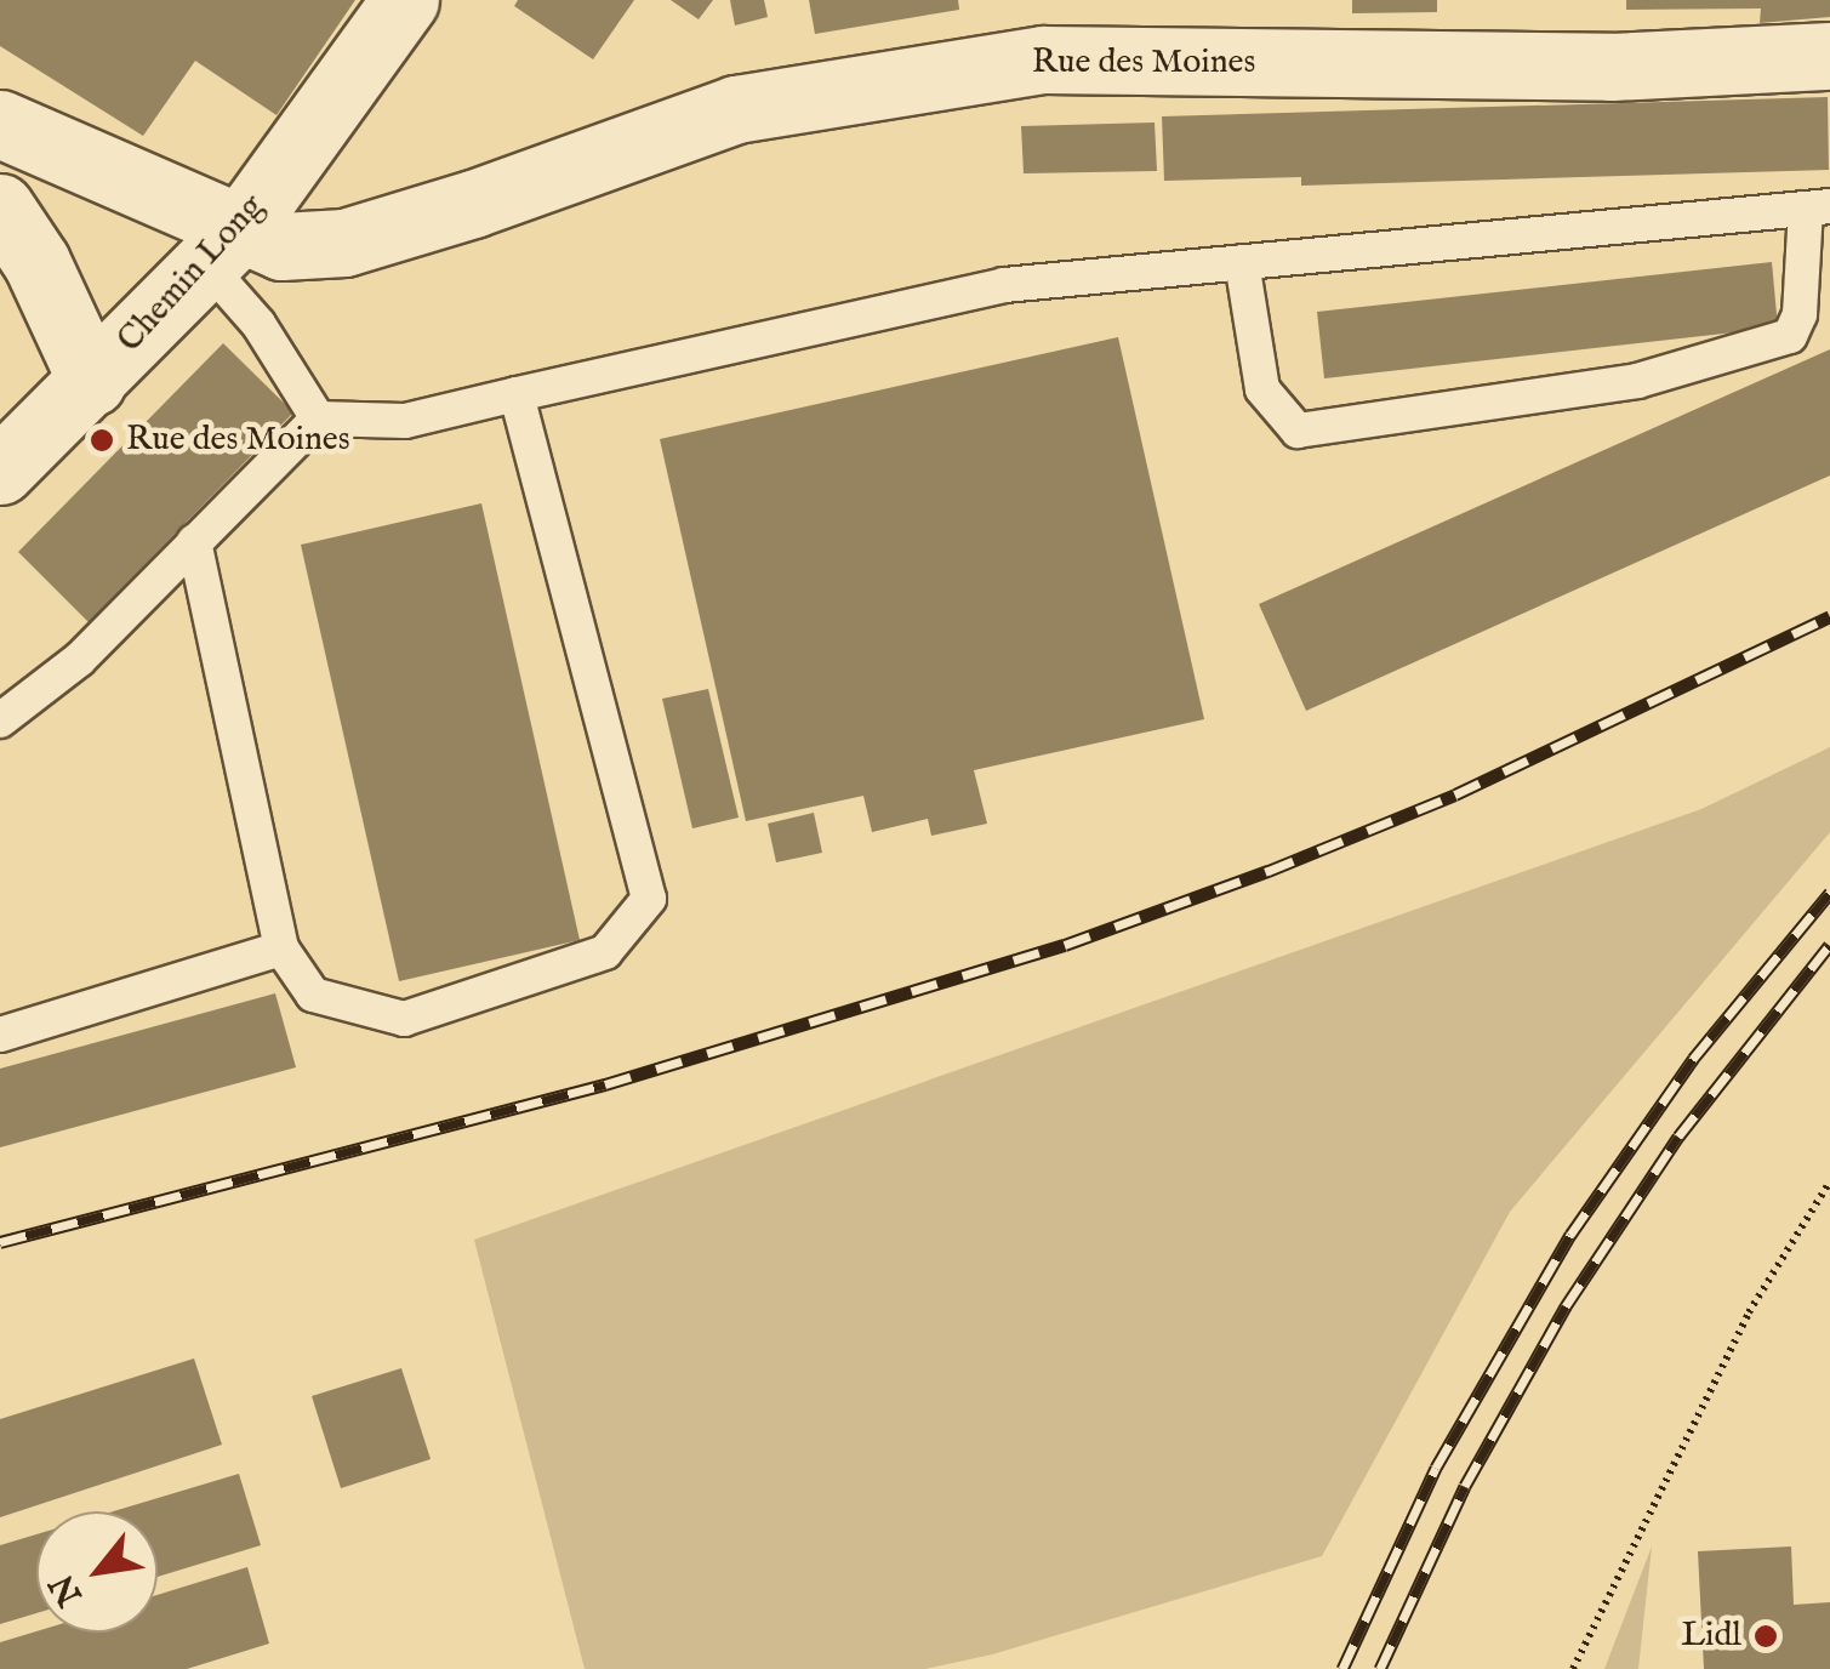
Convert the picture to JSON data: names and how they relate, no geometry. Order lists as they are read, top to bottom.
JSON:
{
  "streets": {
    "street": ["Rue des Moines", "Chemin Long"]
  },
  "crossings": [
    ["Rue des Moines", "Chemin Long"]
  ],
  "places": ["Rue des Moines", "Lidl"],
  "north": "bottom left"
}
